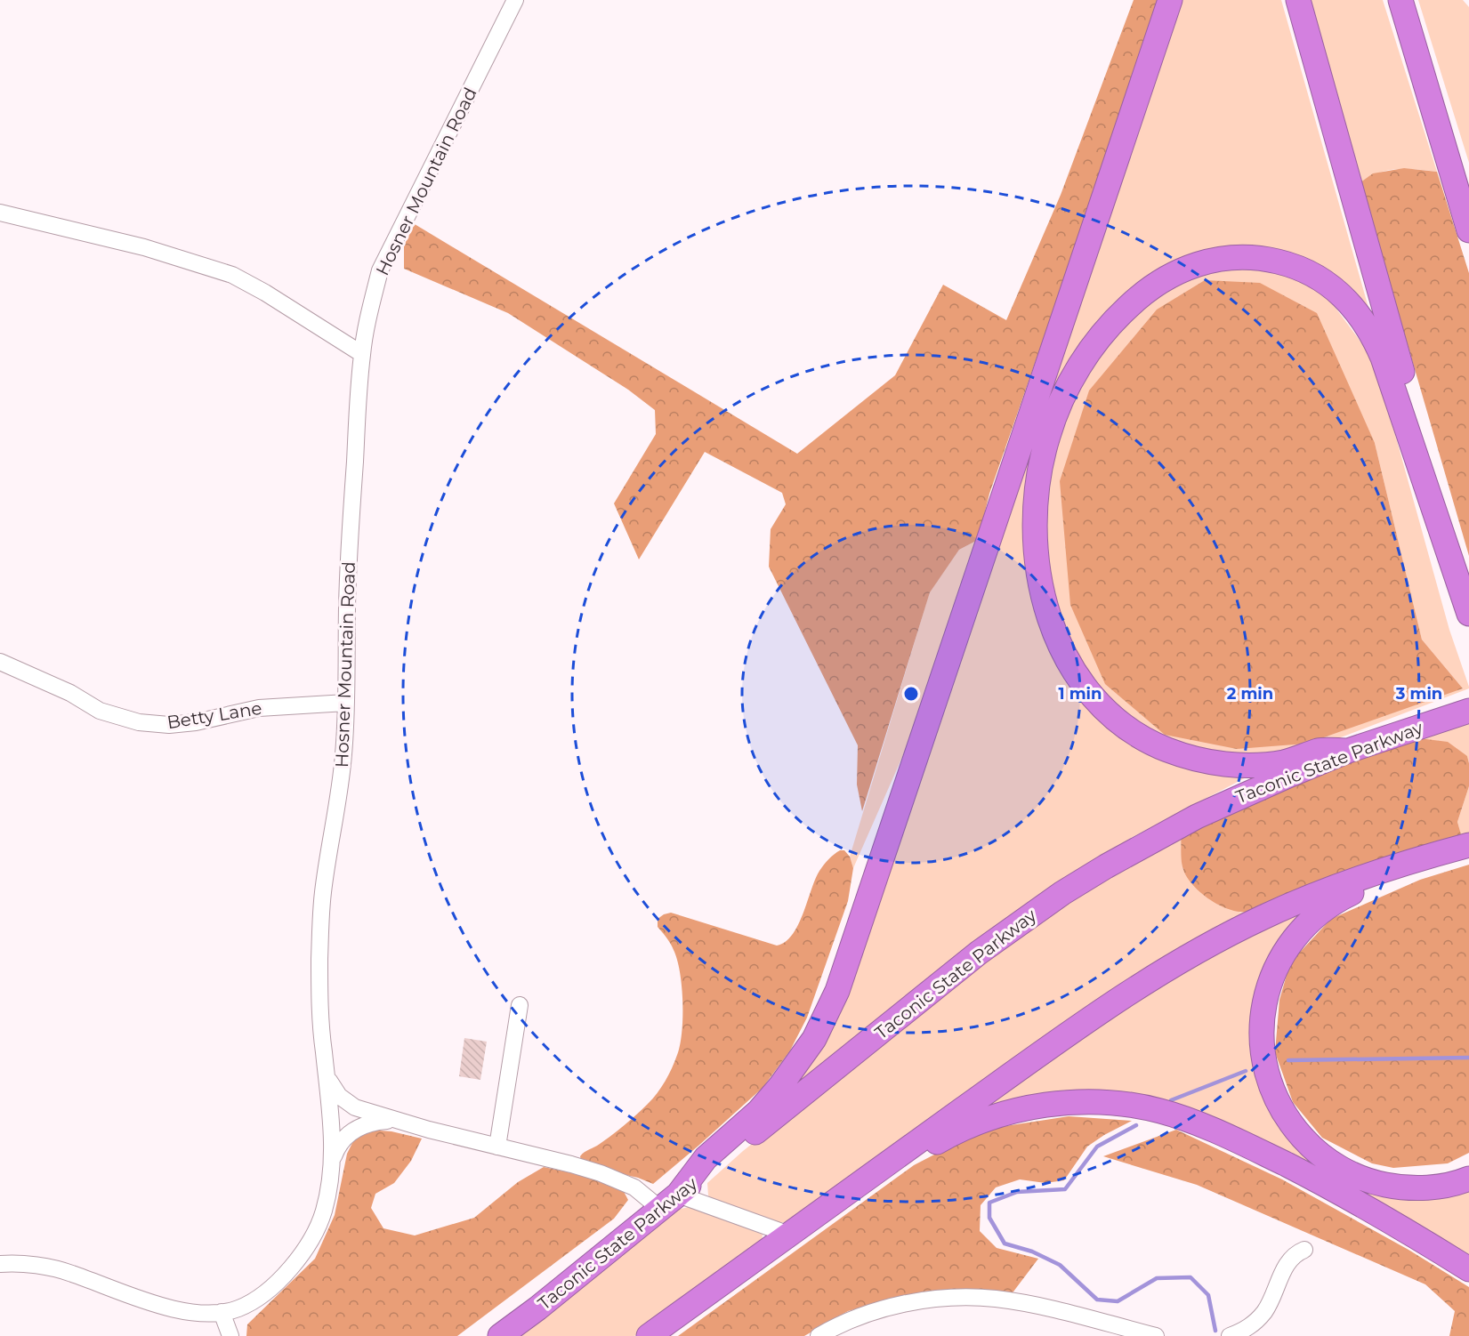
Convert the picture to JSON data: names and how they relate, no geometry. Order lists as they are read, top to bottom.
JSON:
{
  "streets": {
    "highway": ["Taconic State Parkway"],
    "street": ["Hosner Mountain Road", "Betty Lane"]
  },
  "crossings": [
    ["Hosner Mountain Road", "Betty Lane"]
  ],
  "rings": ["1 min", "2 min", "3 min"]
}
